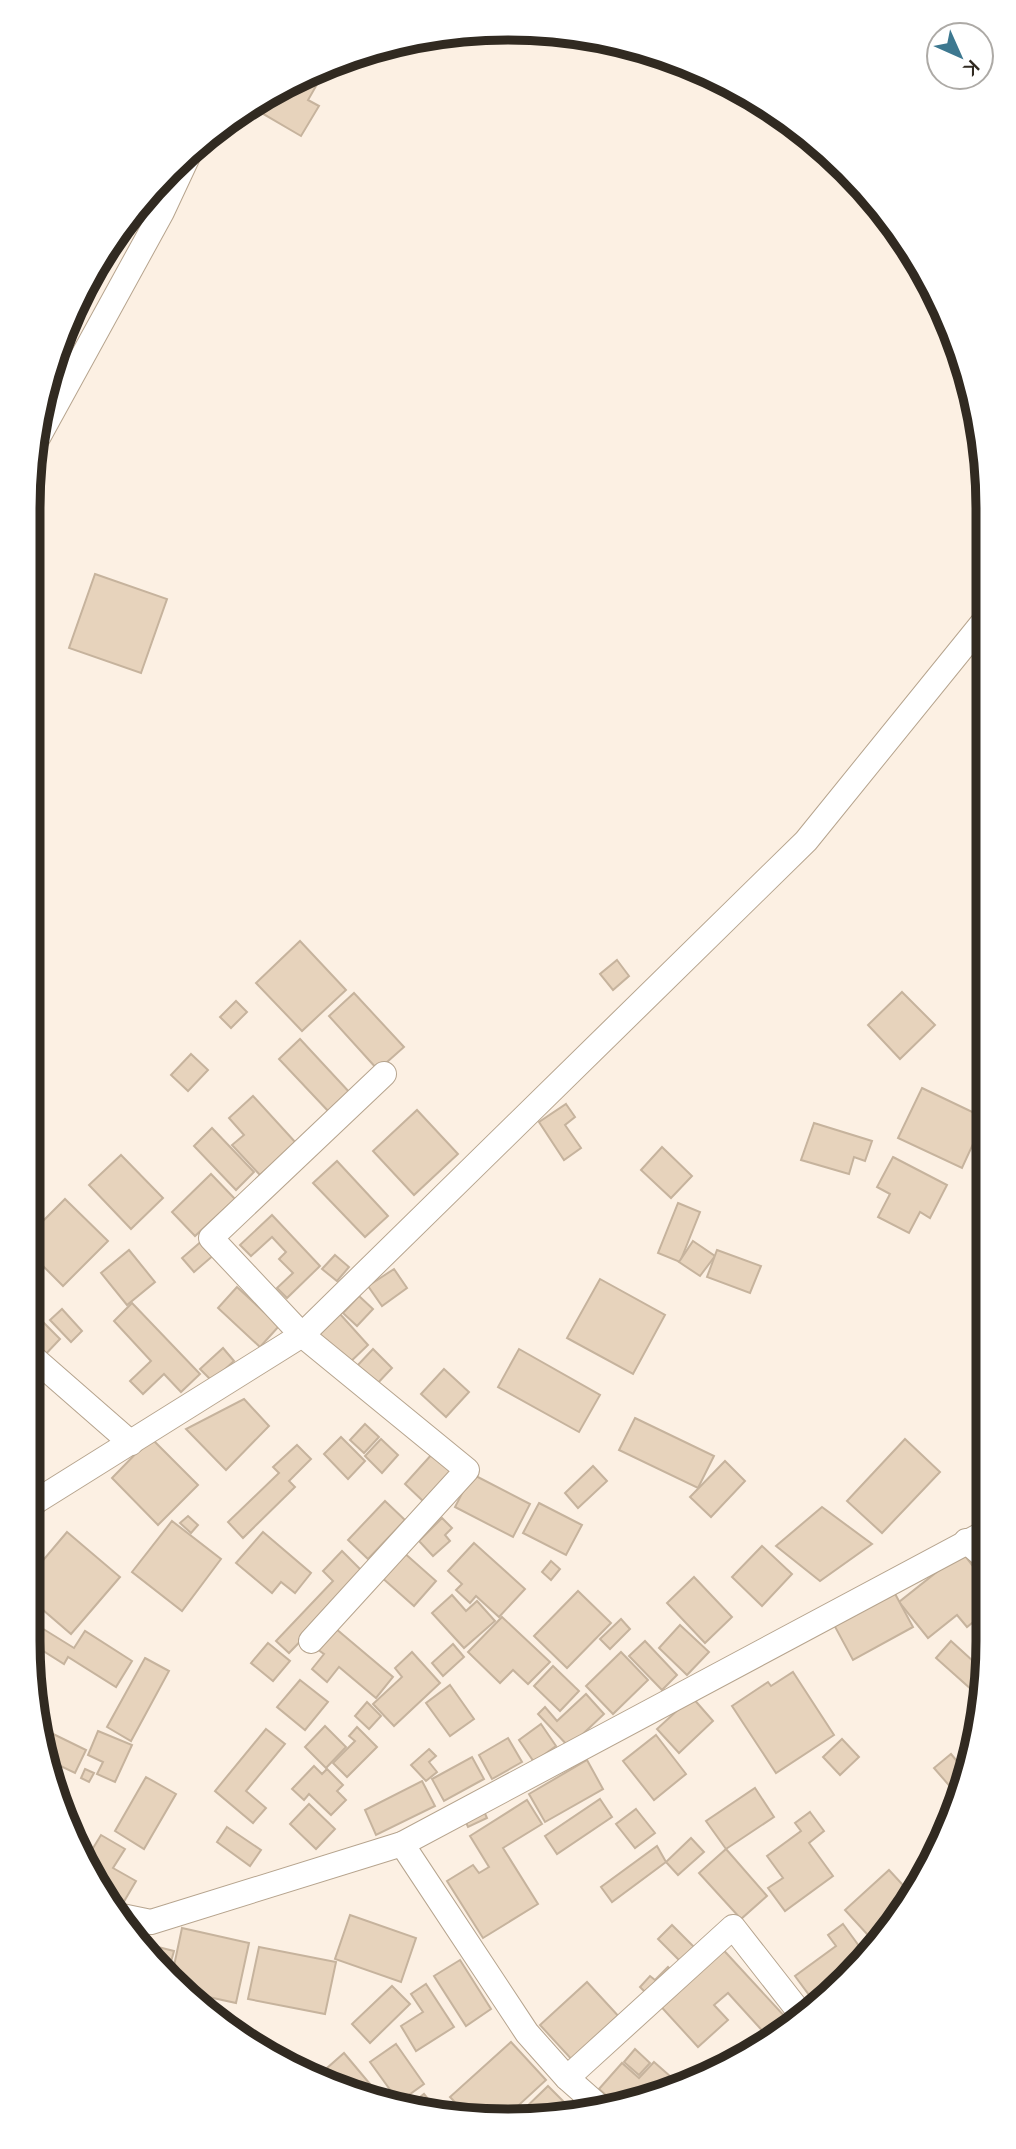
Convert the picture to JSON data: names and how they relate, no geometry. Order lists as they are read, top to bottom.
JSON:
{
  "north": "bottom right"
}
